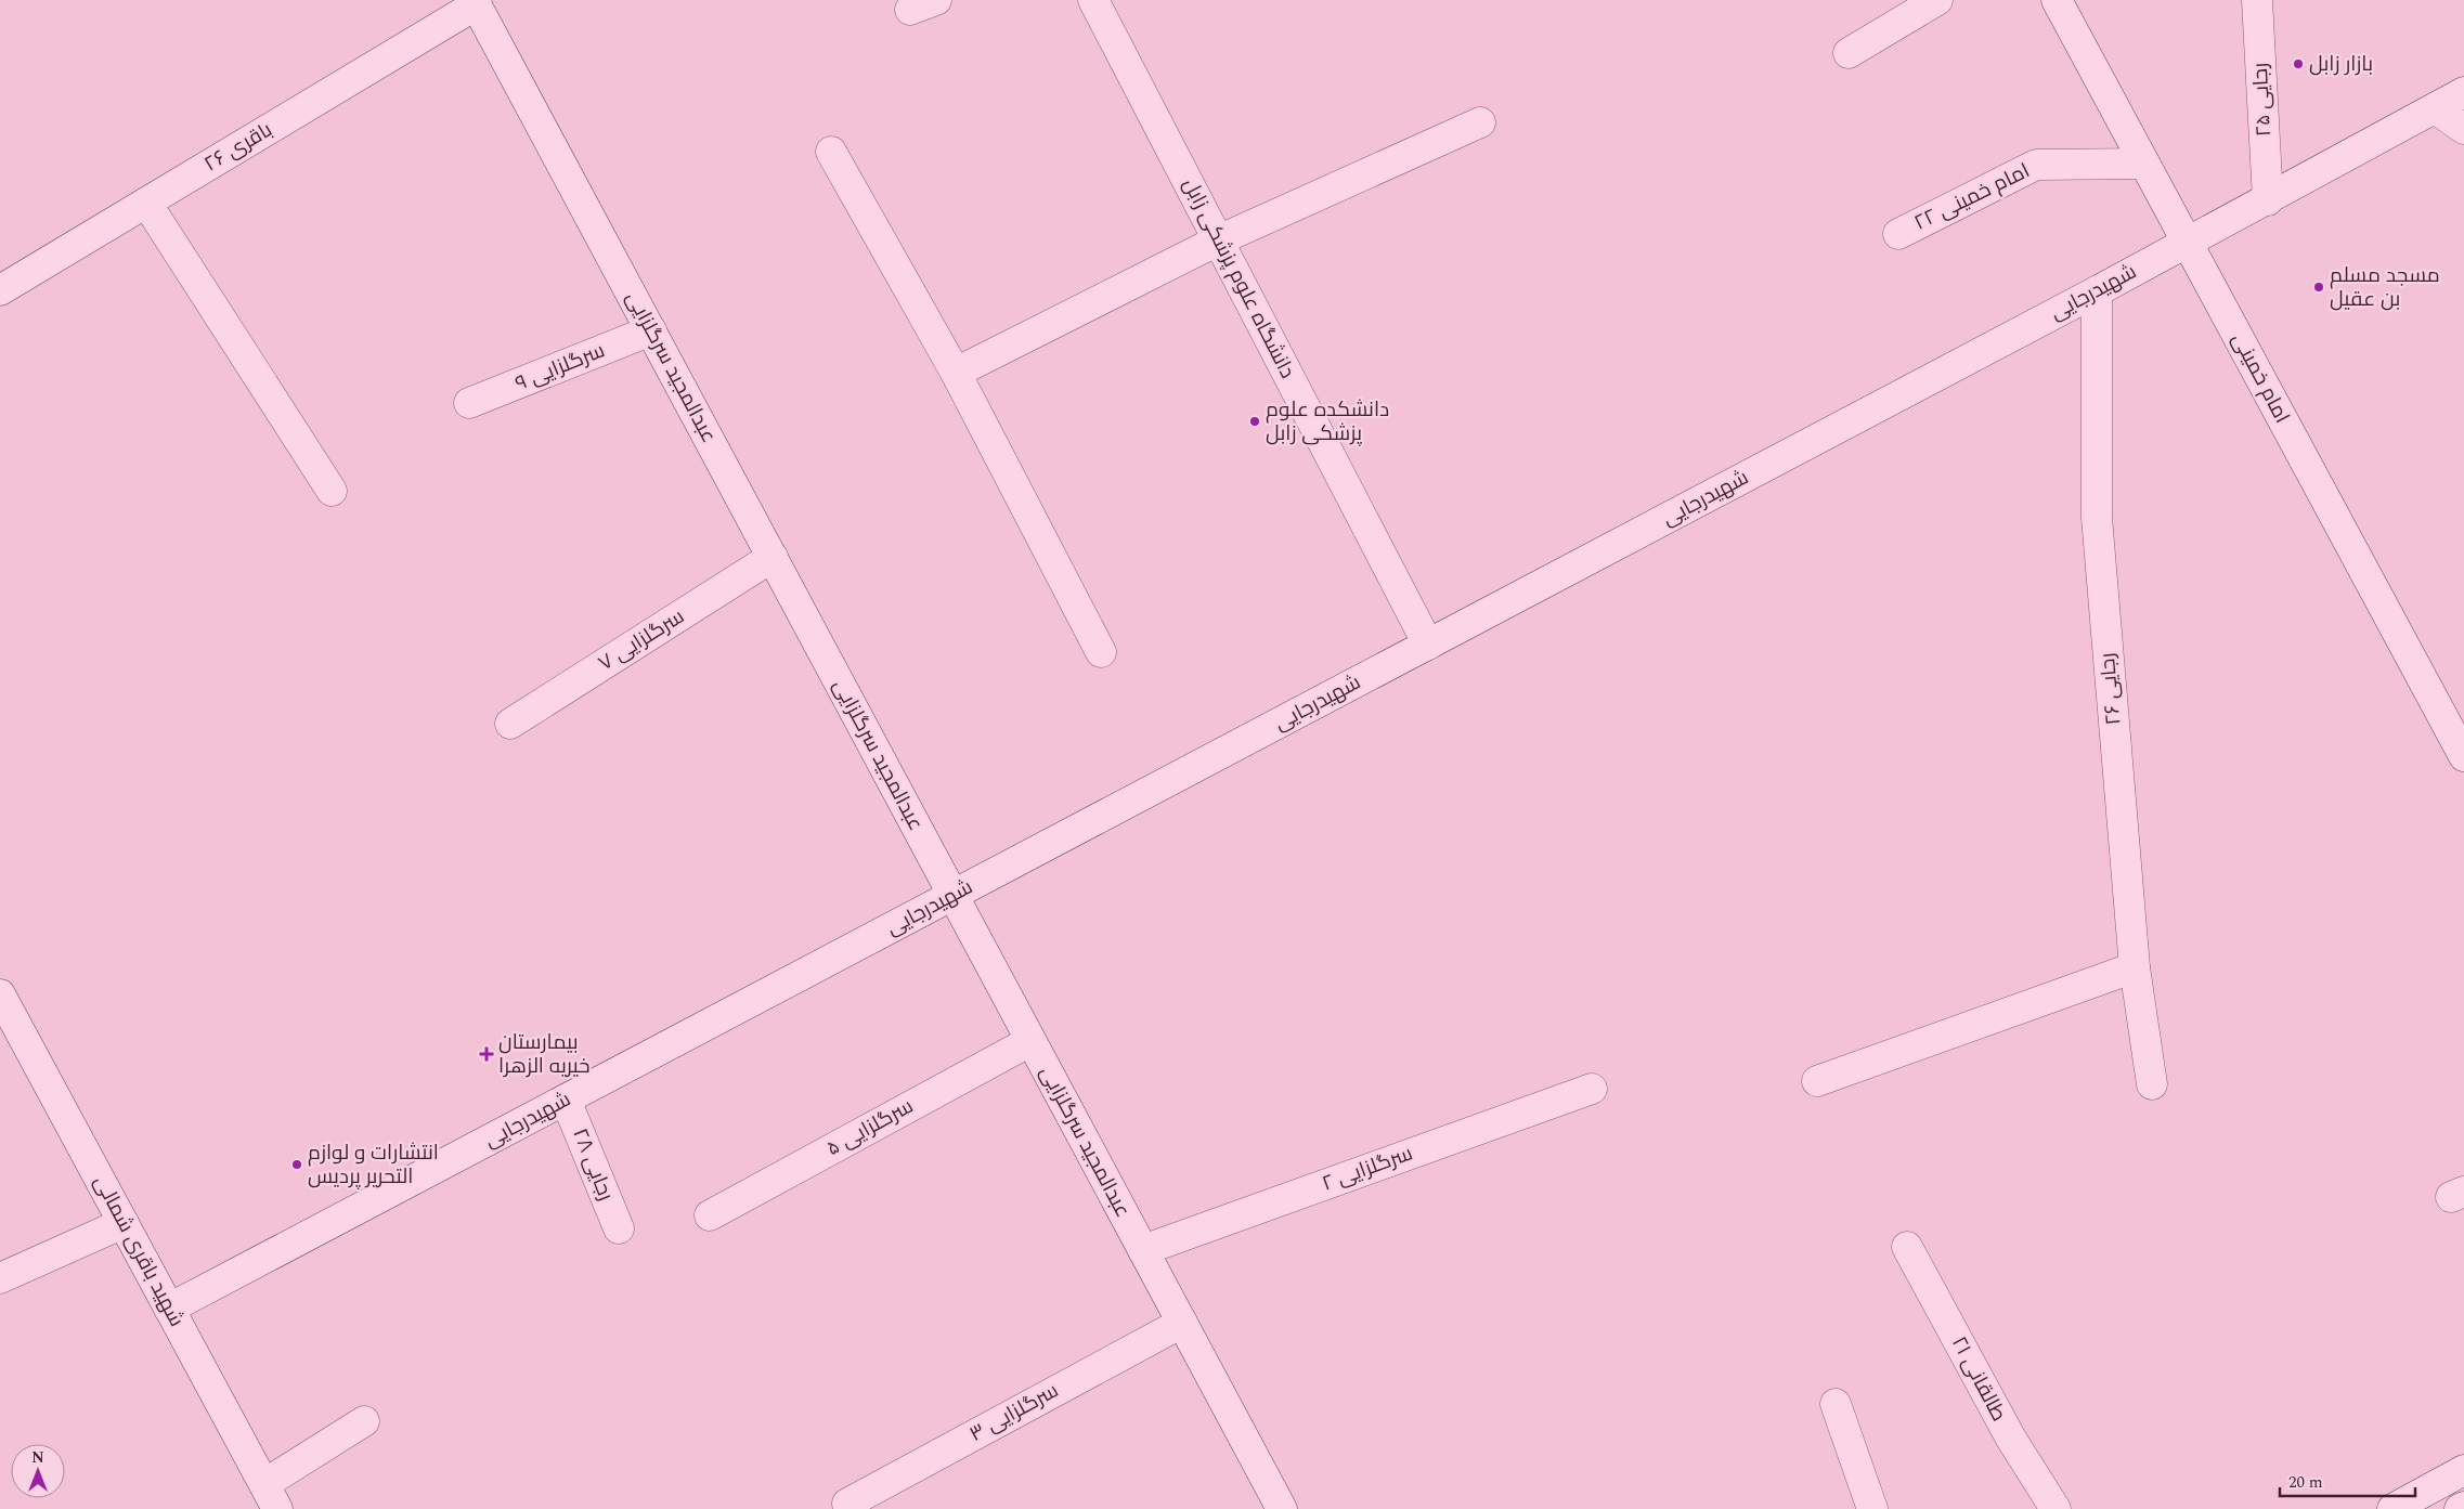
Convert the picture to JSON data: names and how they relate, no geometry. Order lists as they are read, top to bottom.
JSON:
{
  "streets": {
    "street": [
      "رجایی ۲۵",
      "باقری ۲۶",
      "امام خمینی ۲۲",
      "دانشگاه علوم پزشکی زابل",
      "شهیدرجایی",
      "سرگلزایی ۹",
      "عبدالمجید سرگلزایی",
      "امام خمینی",
      "سرگلزایی ۷",
      "رجایی ۲۶",
      "سرگلزایی ۵",
      "رجایی ۲۸",
      "سرگلزایی ۲",
      "شهید باقری شمالی",
      "طالقانی ۲۱",
      "سرگلزایی ۳"
    ]
  },
  "crossings": [
    ["رجایی ۲۵", "شهیدرجایی"],
    ["باقری ۲۶", "عبدالمجید سرگلزایی"],
    ["امام خمینی ۲۲", "امام خمینی"],
    ["دانشگاه علوم پزشکی زابل", "شهیدرجایی"],
    ["شهیدرجایی", "عبدالمجید سرگلزایی"],
    ["شهیدرجایی", "امام خمینی"],
    ["شهیدرجایی", "رجایی ۲۶"],
    ["شهیدرجایی", "رجایی ۲۸"],
    ["شهیدرجایی", "شهید باقری شمالی"],
    ["سرگلزایی ۹", "عبدالمجید سرگلزایی"],
    ["عبدالمجید سرگلزایی", "سرگلزایی ۷"],
    ["عبدالمجید سرگلزایی", "سرگلزایی ۵"],
    ["عبدالمجید سرگلزایی", "سرگلزایی ۲"],
    ["عبدالمجید سرگلزایی", "سرگلزایی ۳"]
  ],
  "places": {
    "other": [
      "بازار زابل",
      "مسجد مسلم بن عقیل",
      "دانشکده علوم پزشکی زابل",
      "انتشارات و لوازم التحریر پردیس"
    ],
    "health": ["بیمارستان خیریه الزهرا"]
  },
  "scale_bar": "20 m",
  "north": "top"
}
